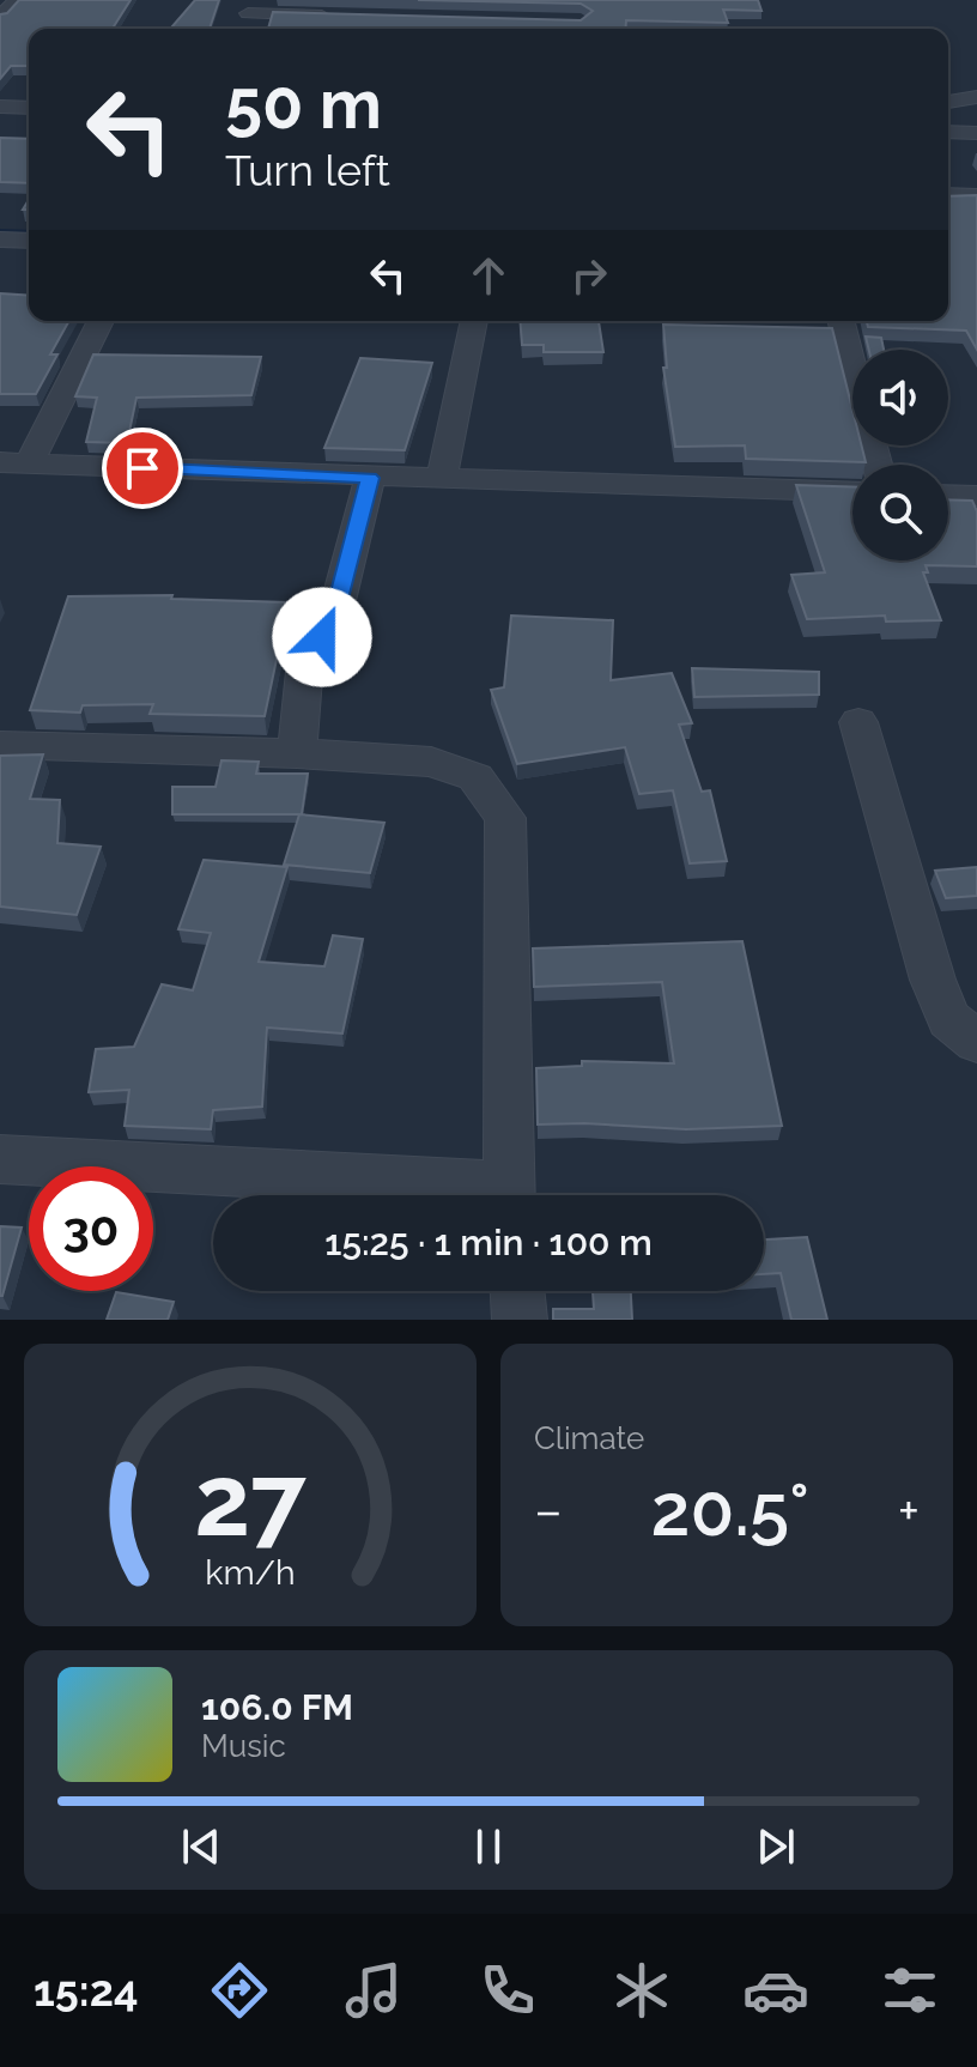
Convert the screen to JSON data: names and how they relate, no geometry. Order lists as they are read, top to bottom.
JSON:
{
  "page": {
    "turn": ["50 m", "Turn left"],
    "limit": "30",
    "trip": "15:25 · 1 min · 100 m",
    "tile": "Climate",
    "heat": ["−", "20.5°", "+"],
    "song": ["106.0 FM", "Music"],
    "tabs": "15:24",
    "gauge": ["27", "km/h"]
  }
}
